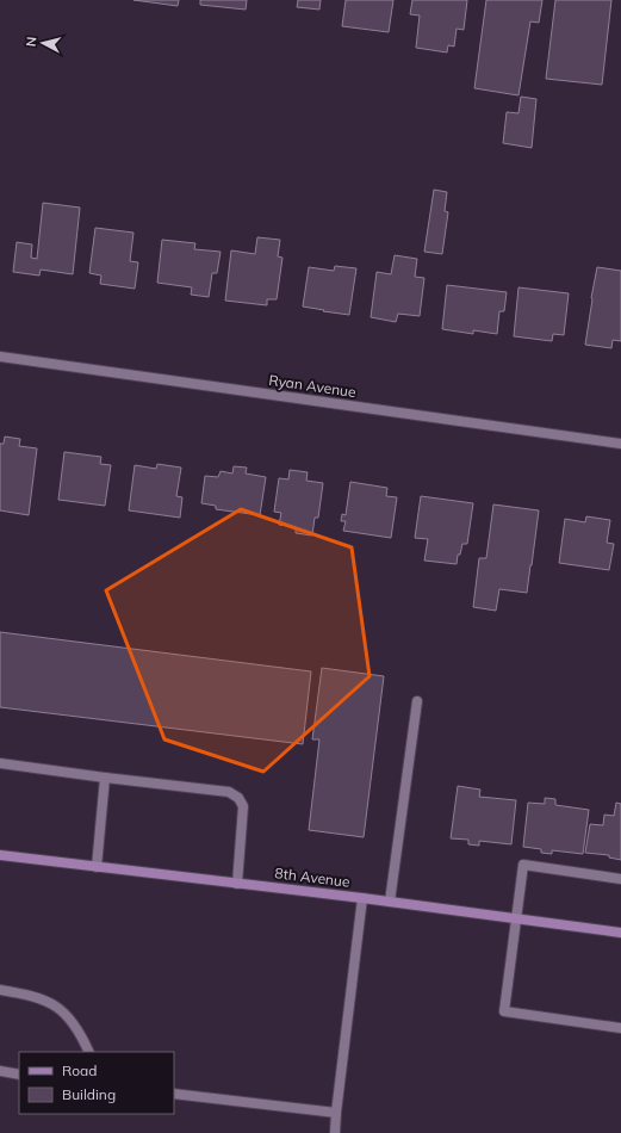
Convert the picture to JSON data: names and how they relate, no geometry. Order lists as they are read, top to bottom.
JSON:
{
  "streets": {
    "main road": ["8th Avenue"],
    "street": ["Ryan Avenue"]
  },
  "legend": ["Road", "Building"],
  "north": "left"
}
